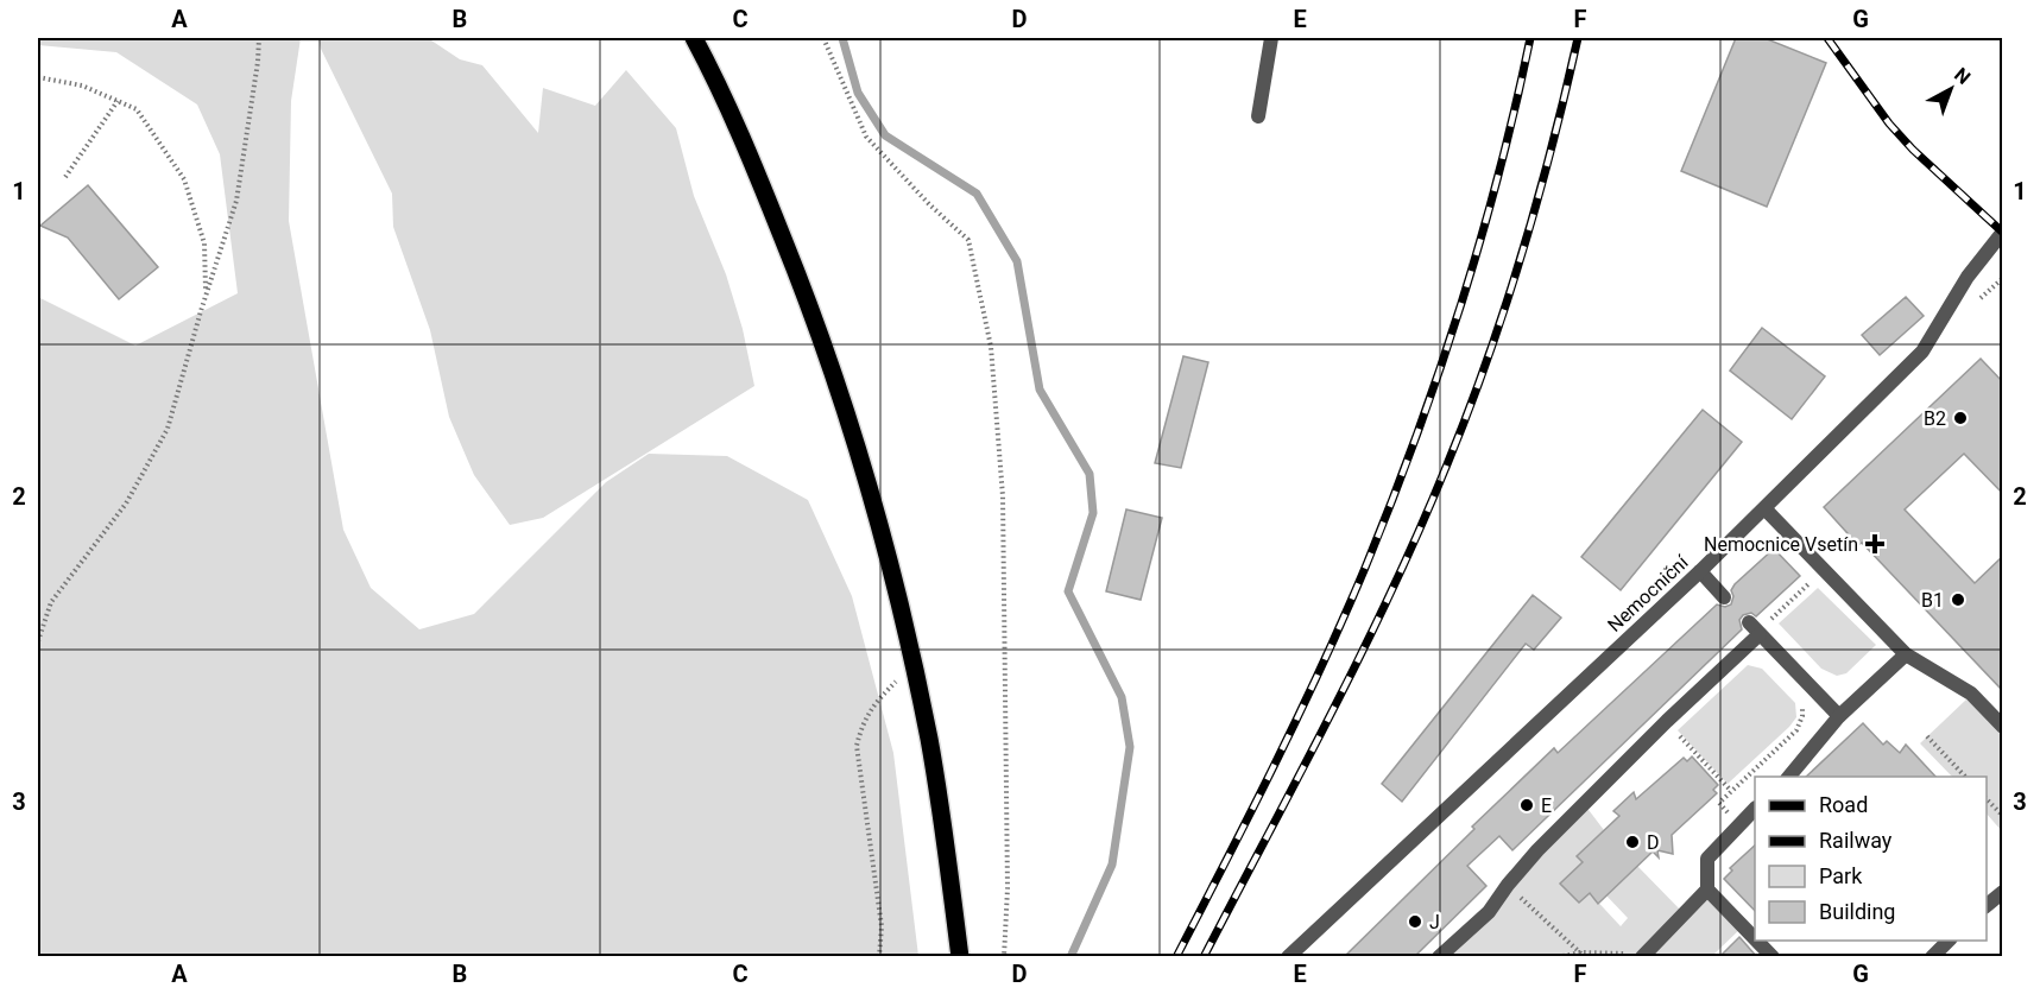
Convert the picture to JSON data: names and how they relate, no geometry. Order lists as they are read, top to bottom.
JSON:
{
  "streets": {
    "street": ["Nemocniční"]
  },
  "places": {
    "other": [
      "B2",
      "B1",
      "E",
      "D",
      "J"
    ],
    "health": ["Nemocnice Vsetín"]
  },
  "legend": [
    "Road",
    "Railway",
    "Park",
    "Building"
  ],
  "north": "top right",
  "grid": {
    "columns": [
      "A",
      "B",
      "C",
      "D",
      "E",
      "F",
      "G"
    ],
    "rows": ["1", "2", "3"]
  }
}
